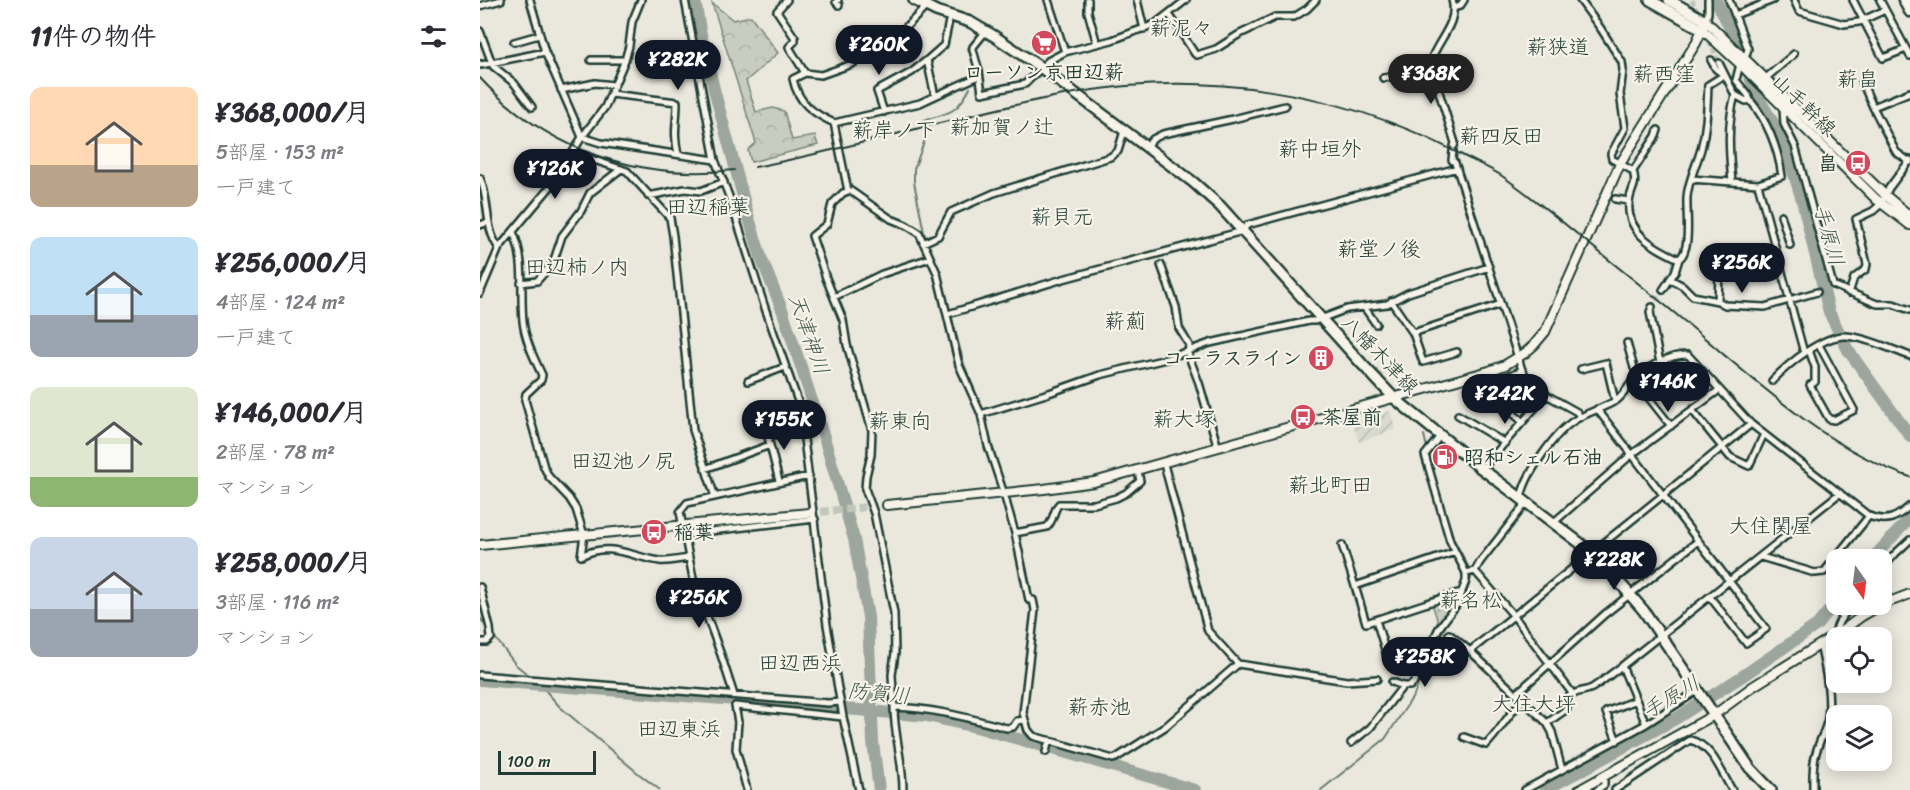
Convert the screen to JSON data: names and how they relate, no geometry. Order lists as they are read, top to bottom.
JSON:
{
  "streets": {
    "main road": ["八幡木津線"],
    "street": ["山手幹線"]
  },
  "districts": [
    "薪泥々",
    "薪狭道",
    "薪西窪",
    "薪畠",
    "薪加賀ノ辻",
    "薪岸ノ下",
    "薪四反田",
    "薪中垣外",
    "田辺稲葉",
    "薪貝元",
    "薪堂ノ後",
    "田辺柿ノ内",
    "薪薊",
    "薪大塚",
    "薪東向",
    "田辺池ノ尻",
    "薪北町田",
    "大住関屋",
    "薪名松",
    "田辺西浜",
    "大住大坪",
    "薪赤池",
    "田辺東浜"
  ],
  "water": ["手原川", "天津神川", "防賀川"],
  "places": {
    "supermarket": ["ローソン京田辺薪"],
    "bus stop": ["畠", "茶屋前", "稲葉"],
    "building": ["コーラスライン"],
    "fuel station": ["昭和シェル石油"]
  },
  "scale_bar": "100 m",
  "north": "bottom",
  "page": {
    "heading": "11件の物件",
    "price": [
      "¥260K",
      "¥282K",
      "¥368K",
      "¥126K",
      "¥256K",
      "¥146K",
      "¥242K",
      "¥155K",
      "¥228K",
      "¥256K",
      "¥258K"
    ],
    "list": [
      {
        "name": "¥368,000/月",
        "note": "5部屋 · 153 m² · 一戸建て"
      },
      {
        "name": "¥256,000/月",
        "note": "4部屋 · 124 m² · 一戸建て"
      },
      {
        "name": "¥146,000/月",
        "note": "2部屋 · 78 m² · マンション"
      },
      {
        "name": "¥258,000/月",
        "note": "3部屋 · 116 m² · マンション"
      }
    ],
    "scale": "100 m"
  }
}
